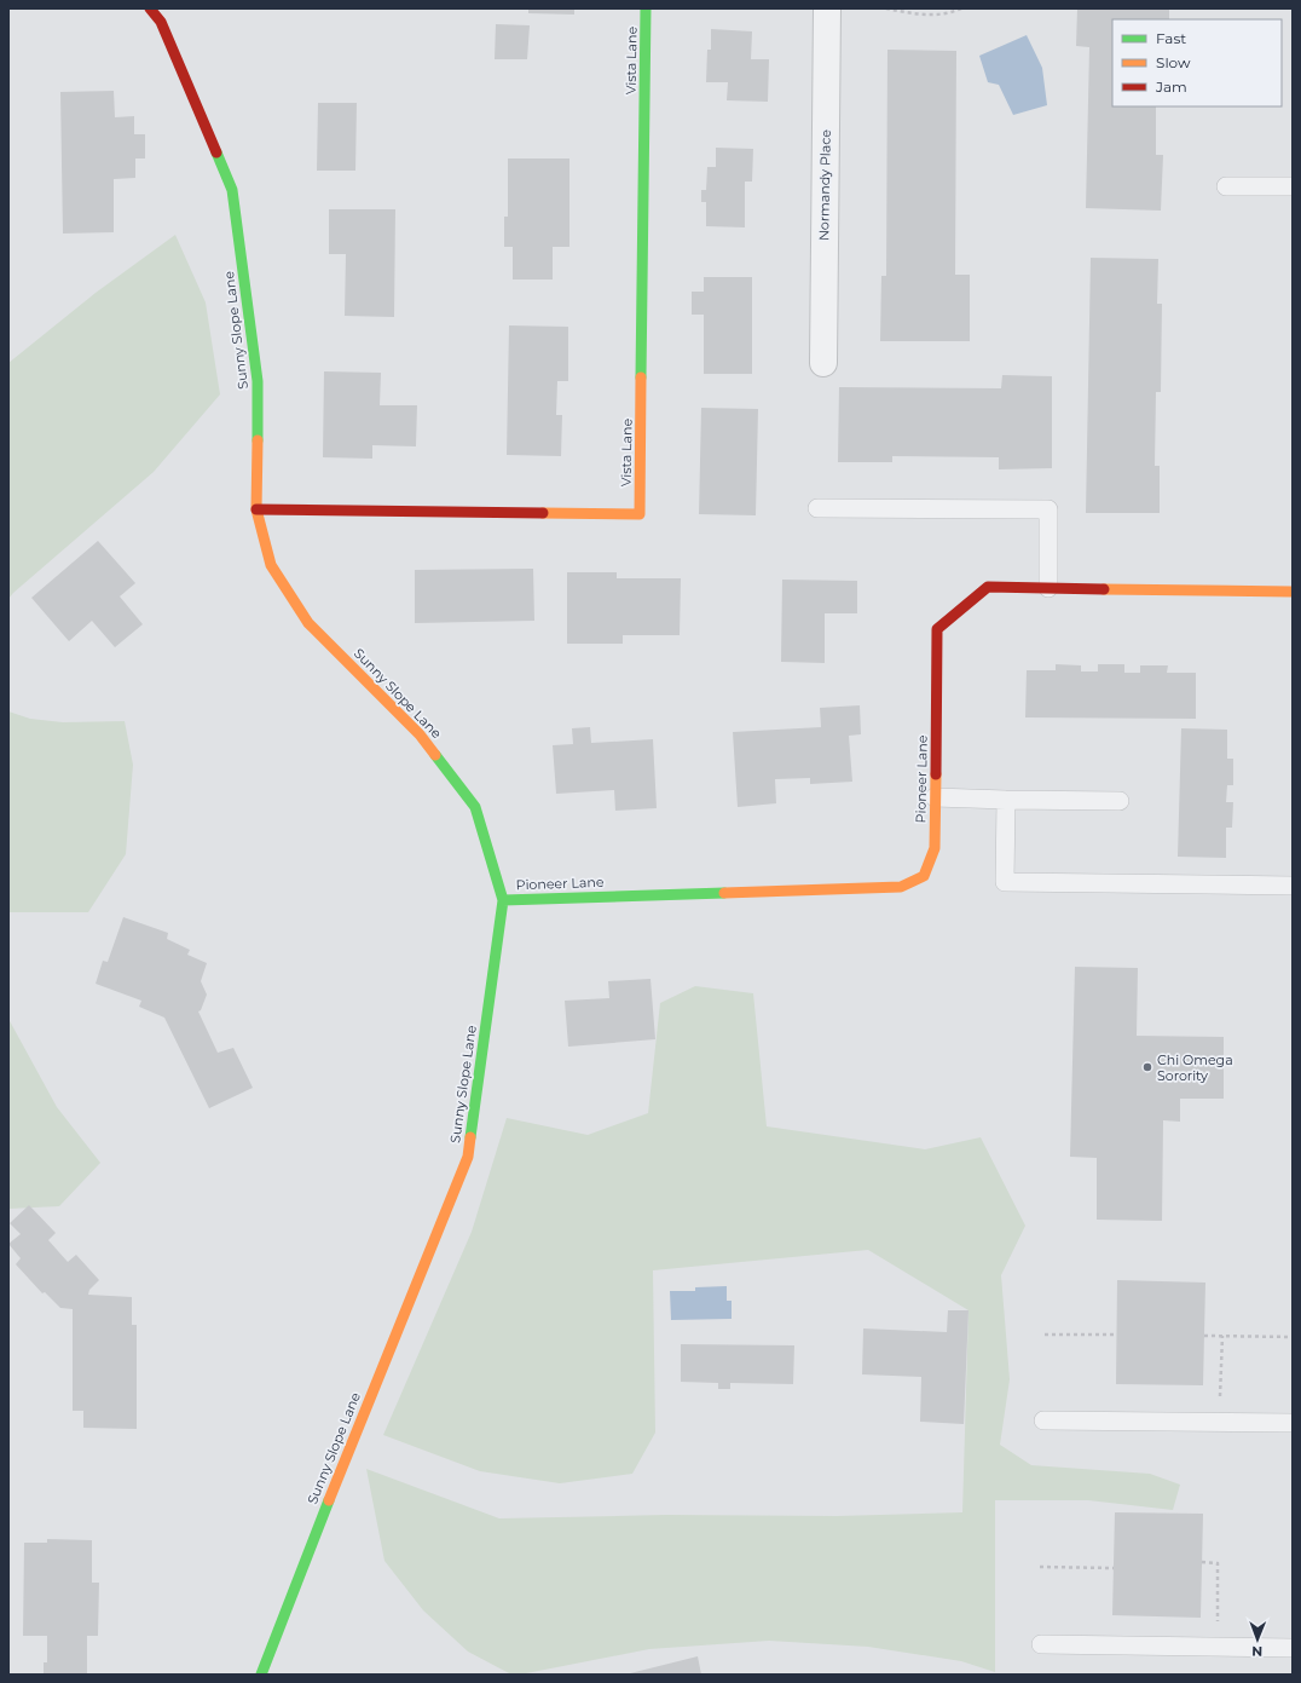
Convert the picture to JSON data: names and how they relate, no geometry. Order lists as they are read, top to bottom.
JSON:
{
  "streets": {
    "street": [
      "Vista Lane",
      "Normandy Place",
      "Sunny Slope Lane",
      "Pioneer Lane"
    ]
  },
  "crossings": [
    ["Vista Lane", "Sunny Slope Lane"],
    ["Sunny Slope Lane", "Pioneer Lane"]
  ],
  "places": ["Chi Omega Sorority"],
  "legend": ["Fast", "Slow", "Jam"],
  "north": "bottom"
}
